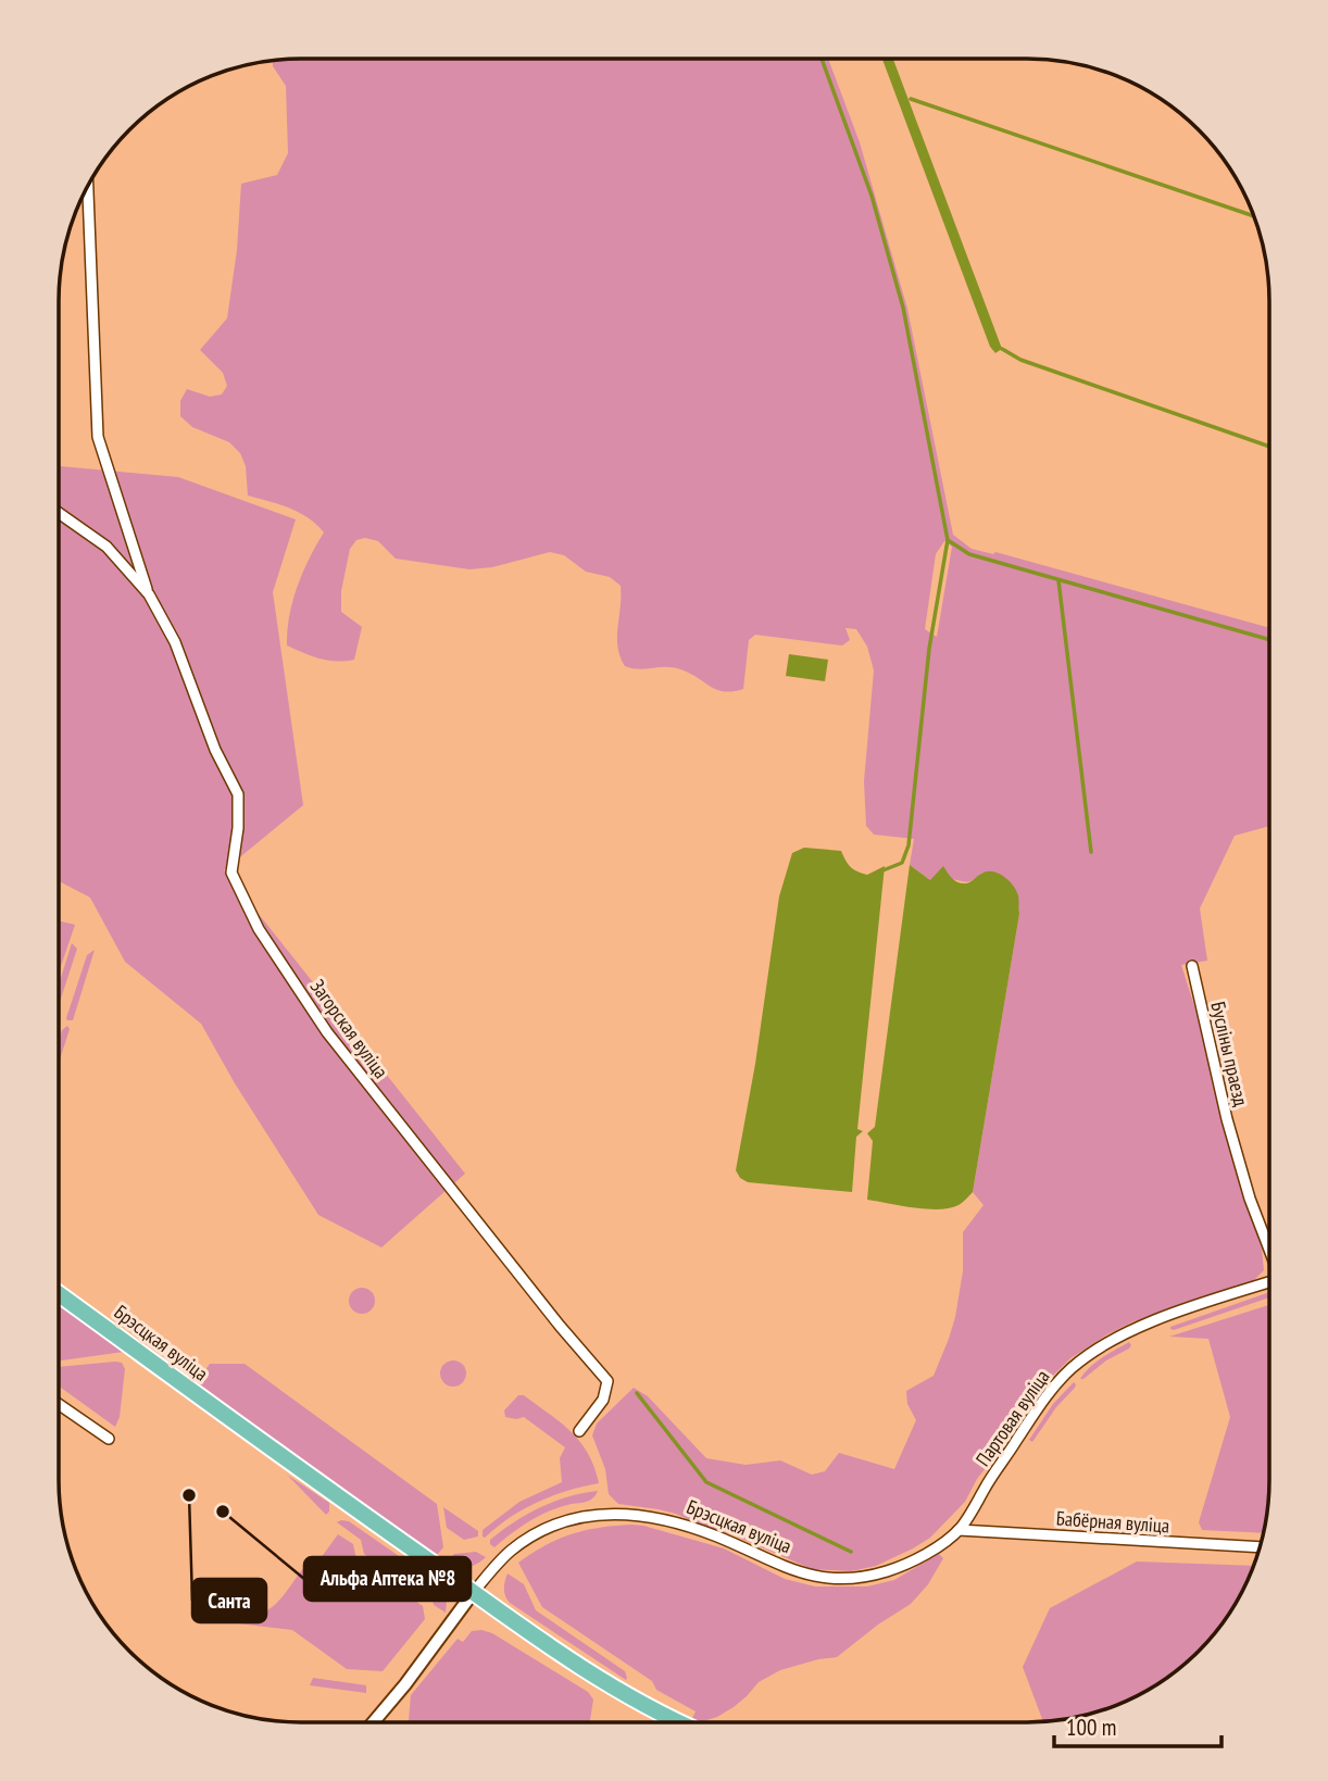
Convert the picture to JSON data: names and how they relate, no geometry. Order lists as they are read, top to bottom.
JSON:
{
  "streets": {
    "main road": ["Брэсцкая вуліца"],
    "street": [
      "Загорская вуліца",
      "Бусліны праезд",
      "Партовая вуліца",
      "Бабёрная вуліца"
    ]
  },
  "crossings": [
    ["Брэсцкая вуліца", "Партовая вуліца"],
    ["Брэсцкая вуліца", "Бабёрная вуліца"],
    ["Партовая вуліца", "Бабёрная вуліца"]
  ],
  "places": ["Санта", "Альфа Аптека №8"],
  "scale_bar": "100 m"
}
